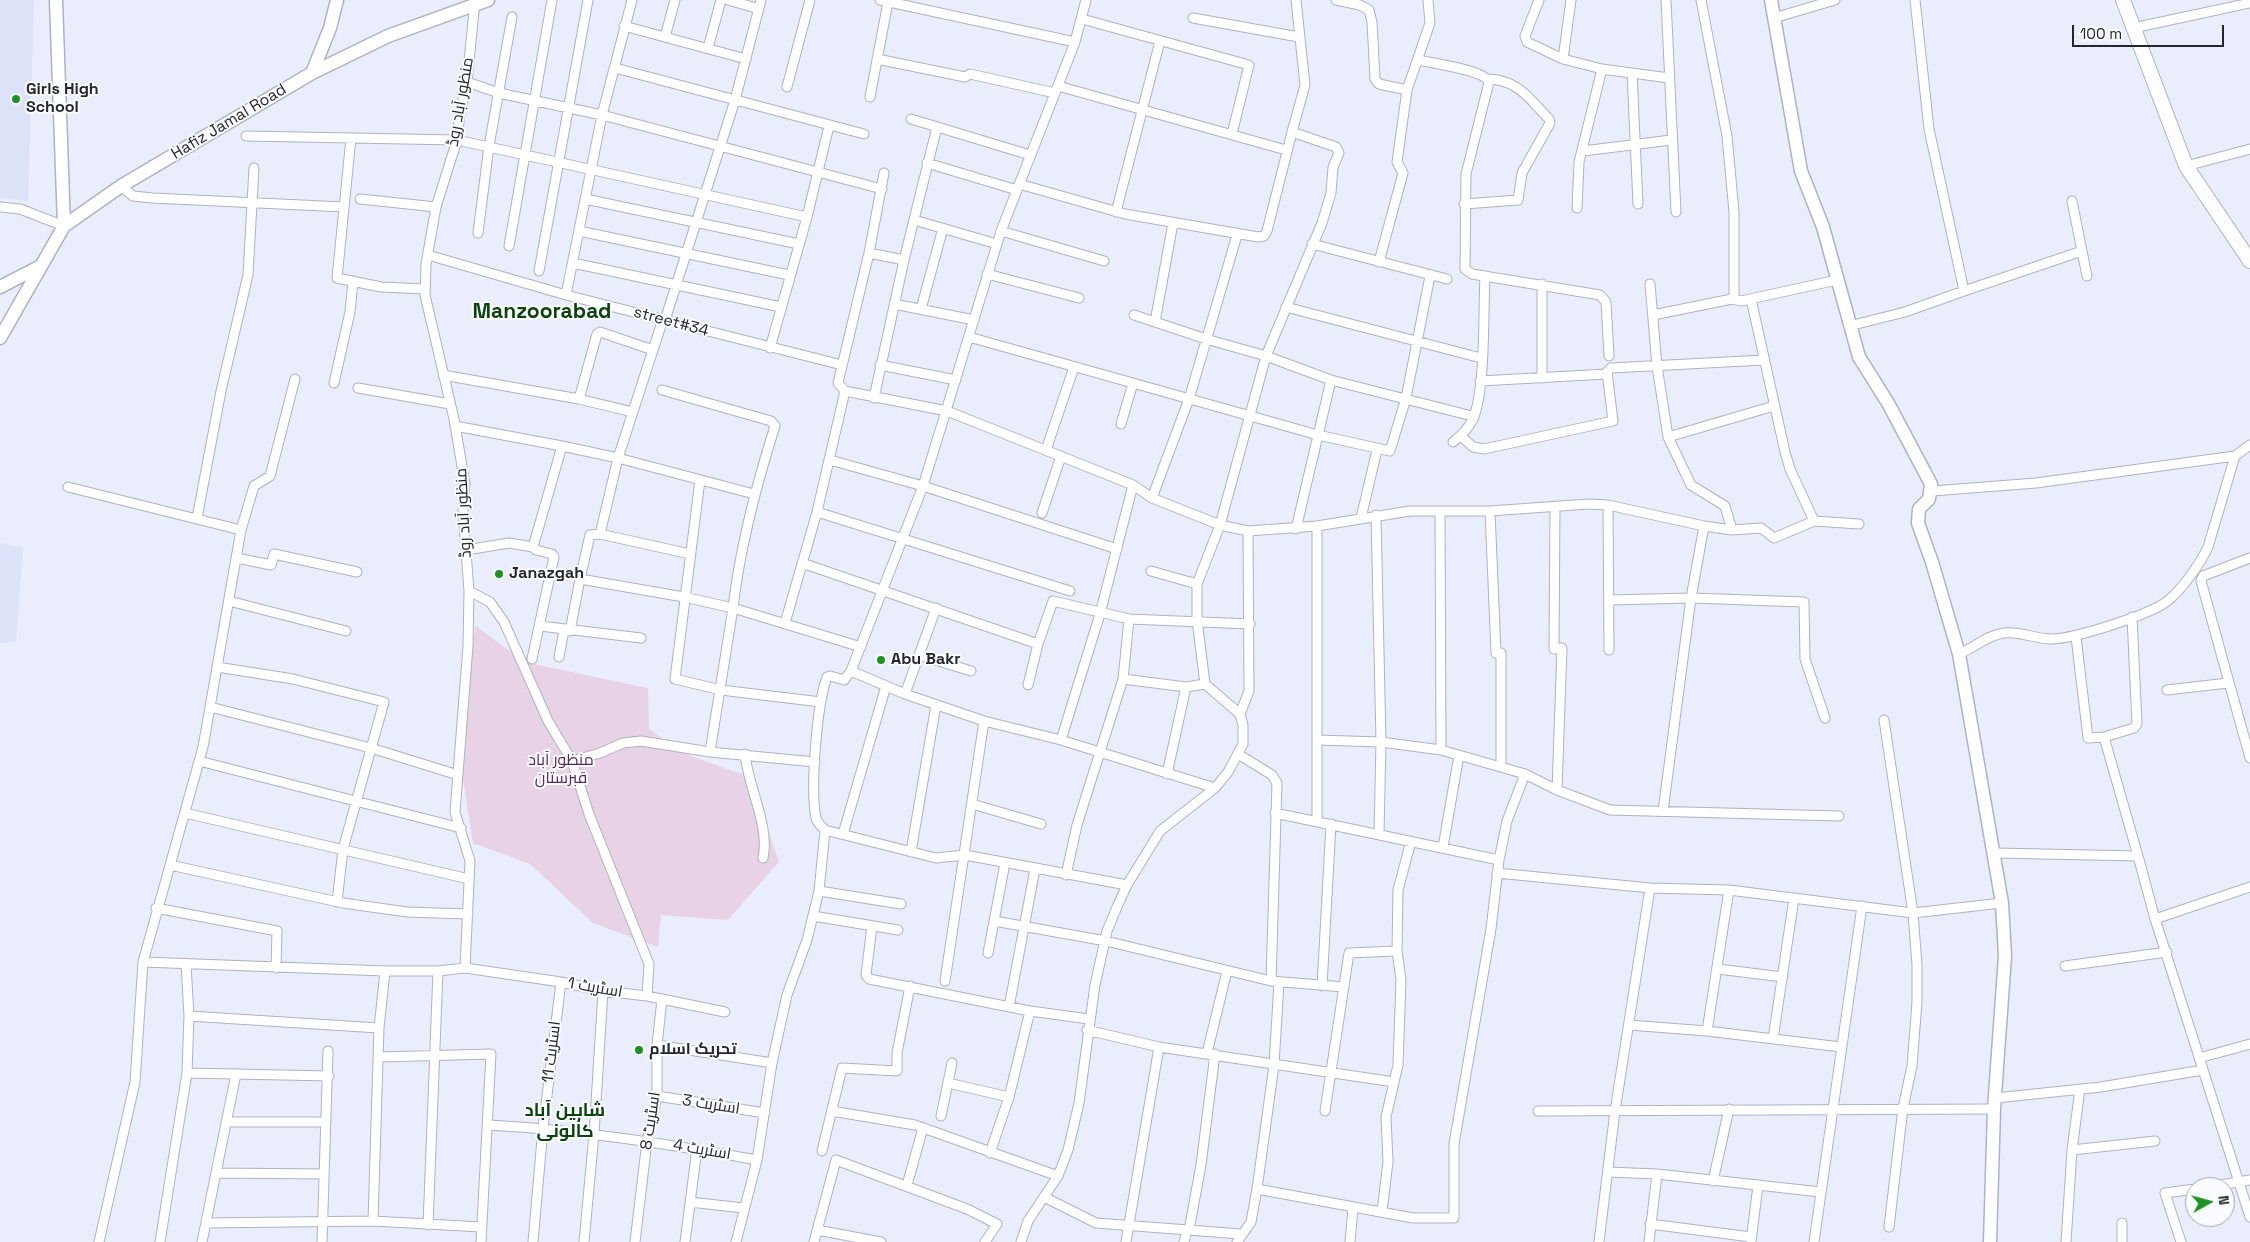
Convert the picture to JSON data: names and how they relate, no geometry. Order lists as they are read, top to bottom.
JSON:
{
  "streets": {
    "street": [
      "منظور آباد روڈ",
      "Hafiz Jamal Road",
      "street#34",
      "اسٹریٹ 1",
      "اسٹریٹ 11",
      "اسٹریٹ 3",
      "اسٹریٹ 8",
      "اسٹریٹ 4"
    ]
  },
  "crossings": [
    ["منظور آباد روڈ", "Hafiz Jamal Road"],
    ["منظور آباد روڈ", "street#34"],
    ["منظور آباد روڈ", "اسٹریٹ 1"],
    ["اسٹریٹ 1", "اسٹریٹ 11"],
    ["اسٹریٹ 1", "اسٹریٹ 8"],
    ["اسٹریٹ 11", "اسٹریٹ 4"],
    ["اسٹریٹ 3", "اسٹریٹ 8"],
    ["اسٹریٹ 8", "اسٹریٹ 4"]
  ],
  "districts": ["Manzoorabad", "شاہین آباد کالونی"],
  "parks": ["منظور آباد قبرستان"],
  "places": [
    "Girls High School",
    "Janazgah",
    "Abu Bakr",
    "تحریک اسلام"
  ],
  "scale_bar": "100 m",
  "north": "right"
}
